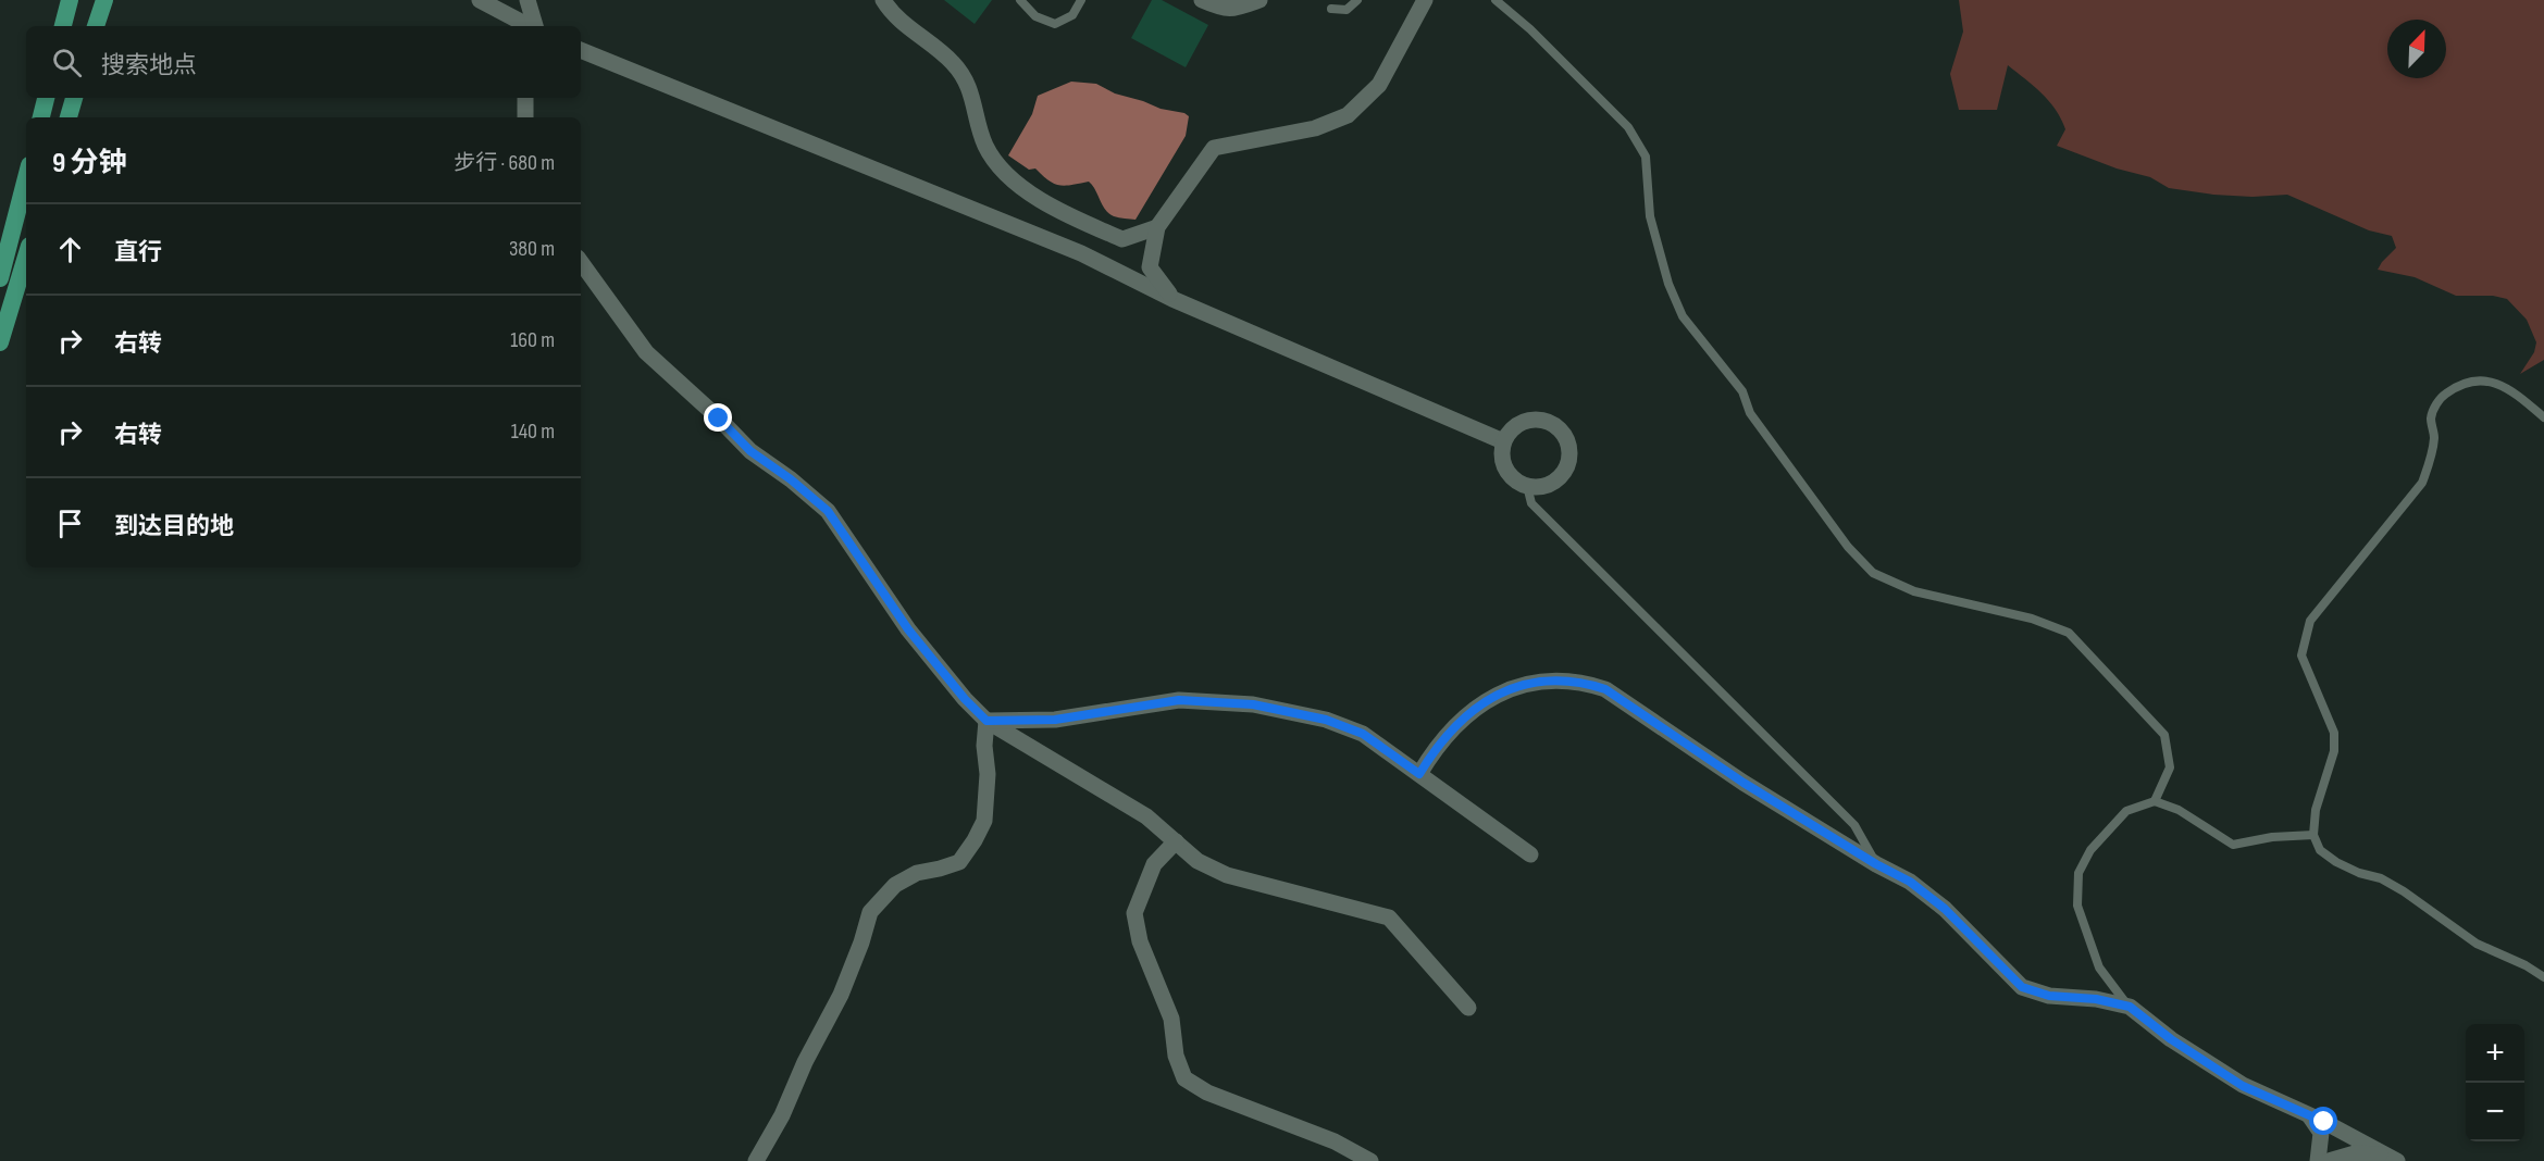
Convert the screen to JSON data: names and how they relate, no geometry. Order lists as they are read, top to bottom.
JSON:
{
  "north": "top right",
  "page": {
    "search": "搜索地点",
    "heading": ["9 分钟", "步行 · 680 m"],
    "list": [
      ["直行", "380 m"],
      ["右转", "160 m"],
      ["右转", "140 m"],
      "到达目的地"
    ],
    "map_buttons": ["+", "−"]
  }
}
